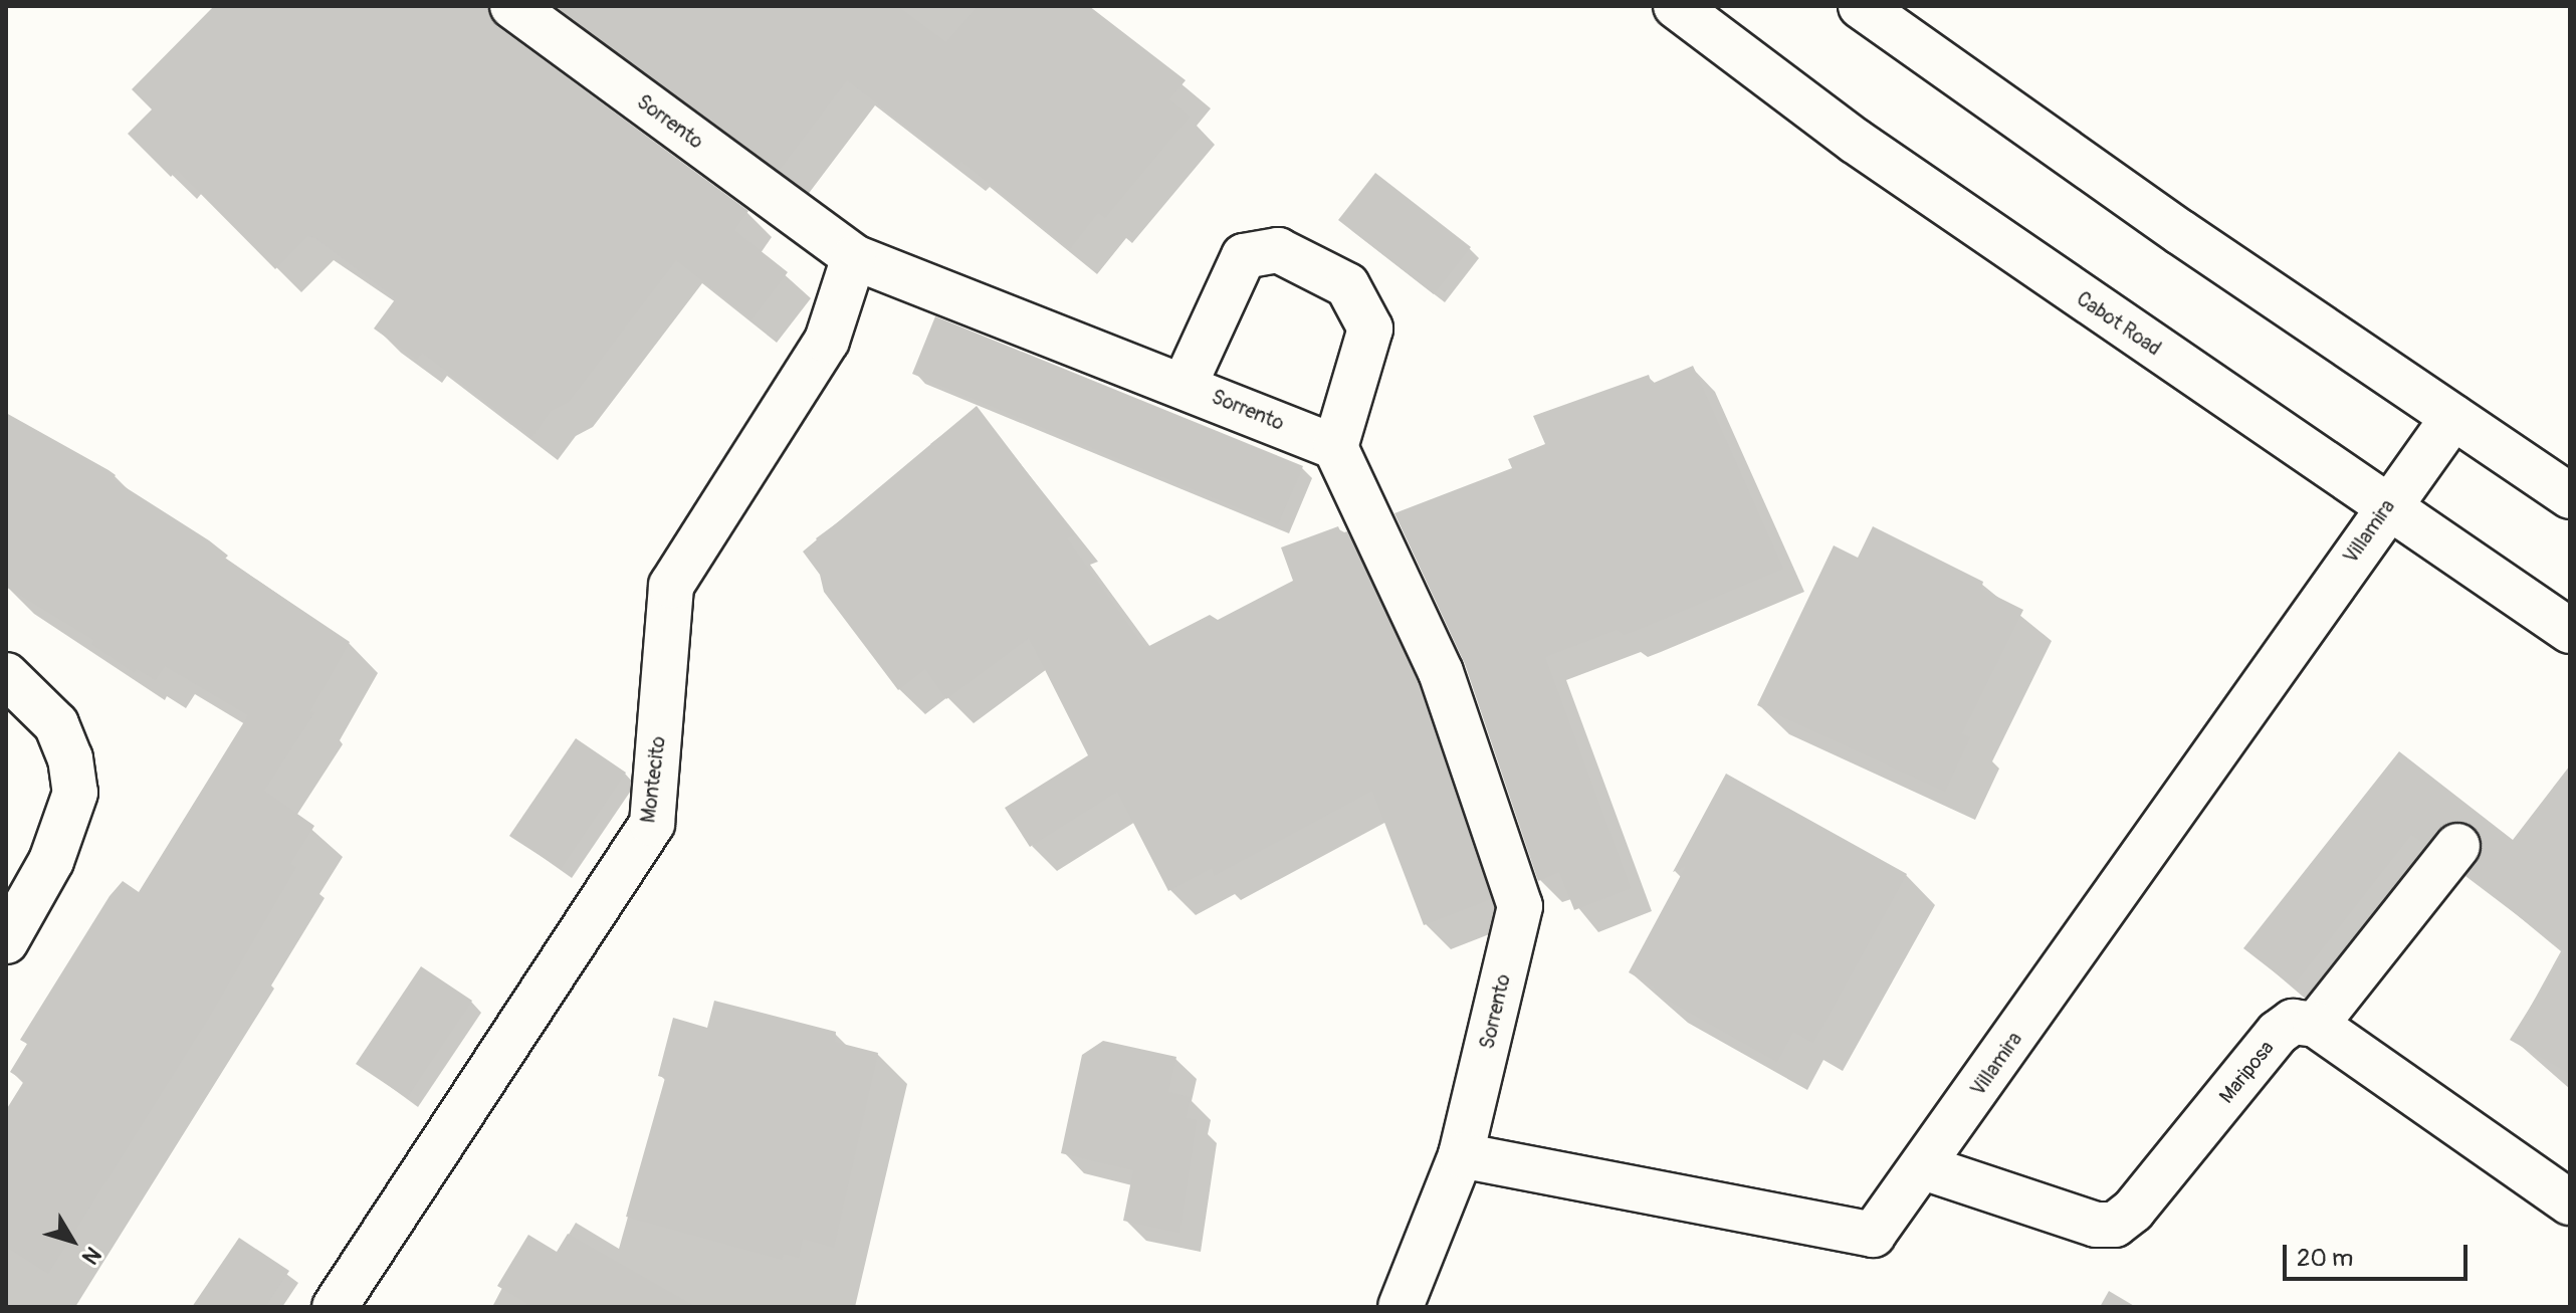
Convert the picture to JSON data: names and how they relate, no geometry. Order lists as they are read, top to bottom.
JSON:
{
  "streets": {
    "street": [
      "Sorrento",
      "Cabot Road",
      "Villamira",
      "Montecito",
      "Mariposa"
    ]
  },
  "crossings": [
    ["Sorrento", "Villamira"],
    ["Sorrento", "Montecito"],
    ["Cabot Road", "Villamira"],
    ["Villamira", "Mariposa"]
  ],
  "scale_bar": "20 m",
  "north": "bottom right"
}
